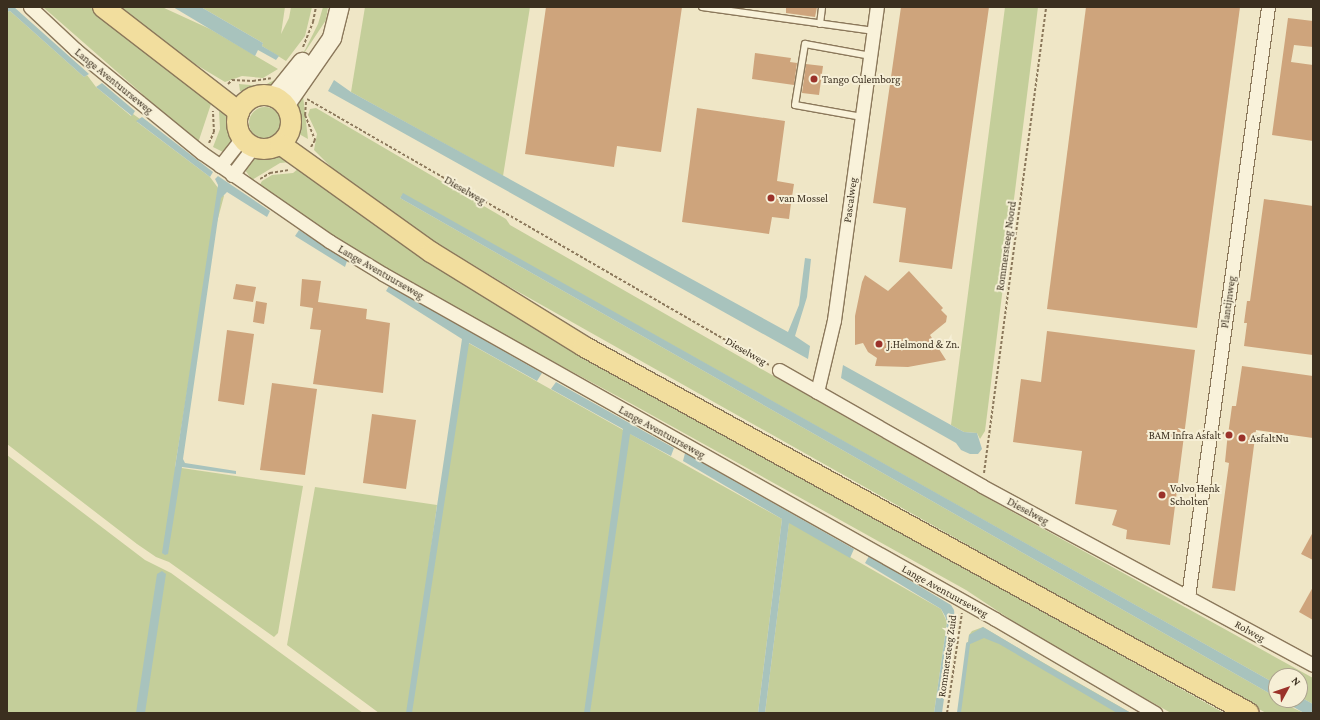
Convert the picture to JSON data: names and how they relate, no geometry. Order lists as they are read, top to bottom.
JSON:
{
  "streets": {
    "street": [
      "Lange Aventuurseweg",
      "Dieselweg",
      "Pascalweg",
      "Plantijnweg",
      "Rolweg"
    ],
    "path": ["Rommersteeg Noord", "Rommersteeg Zuid"]
  },
  "crossings": [
    ["Lange Aventuurseweg", "Rommersteeg Zuid"],
    ["Dieselweg", "Pascalweg"],
    ["Dieselweg", "Rommersteeg Noord"],
    ["Dieselweg", "Plantijnweg"],
    ["Dieselweg", "Rolweg"],
    ["Plantijnweg", "Rolweg"]
  ],
  "places": [
    "Tango Culemborg",
    "van Mossel",
    "J.Helmond & Zn.",
    "BAM Infra Asfalt",
    "AsfaltNu",
    "Volvo Henk Scholten"
  ],
  "north": "top right"
}
